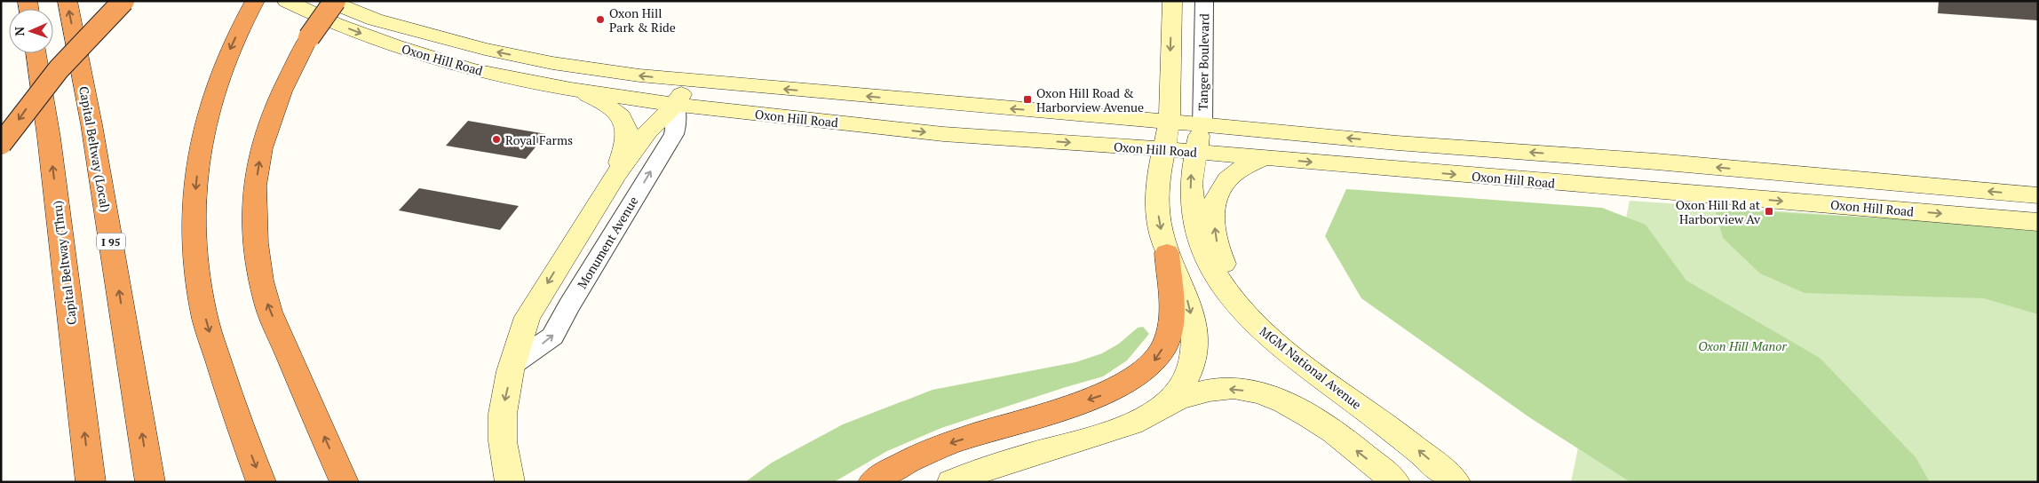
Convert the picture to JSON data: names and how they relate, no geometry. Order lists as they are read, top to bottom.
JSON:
{
  "streets": {
    "highway": ["Capital Beltway (Local)", "I 95", "Capital Beltway (Thru)"],
    "main road": ["Oxon Hill Road", "MGM National Avenue"],
    "street": ["Tanger Boulevard", "Monument Avenue"]
  },
  "crossings": [
    ["Oxon Hill Road", "Tanger Boulevard"],
    ["Oxon Hill Road", "Monument Avenue"],
    ["Oxon Hill Road", "MGM National Avenue"],
    ["Tanger Boulevard", "MGM National Avenue"]
  ],
  "one_way": ["Monument Avenue", "MGM National Avenue"],
  "parks": ["Oxon Hill Manor"],
  "places": {
    "other": ["Oxon Hill Park & Ride", "Royal Farms"],
    "transit": ["Oxon Hill Road & Harborview Avenue", "Oxon Hill Rd at Harborview Av"]
  },
  "north": "left"
}
